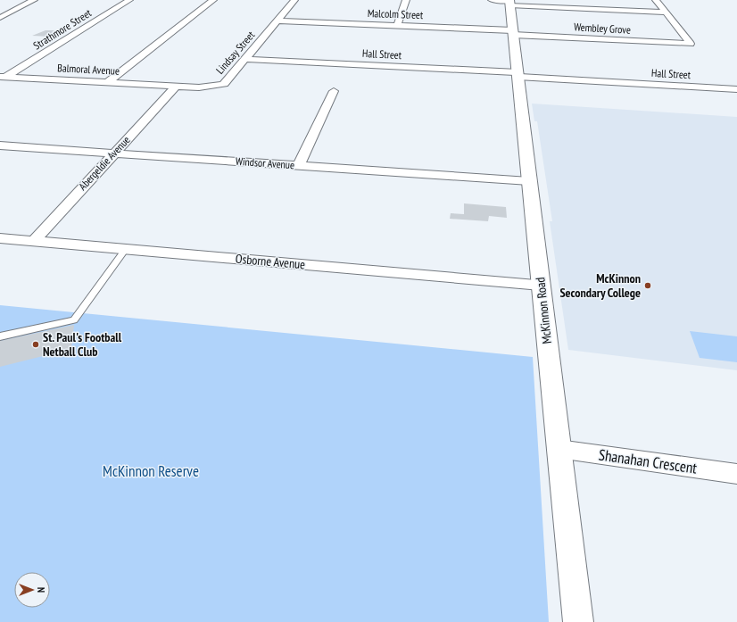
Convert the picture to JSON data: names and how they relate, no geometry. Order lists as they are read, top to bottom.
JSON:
{
  "streets": {
    "street": [
      "Malcolm Street",
      "Wembley Grove",
      "Strathmore Street",
      "Lindsay Street",
      "Hall Street",
      "Balmoral Avenue",
      "Abergeldie Avenue",
      "Windsor Avenue",
      "Osborne Avenue",
      "McKinnon Road",
      "Shanahan Crescent"
    ]
  },
  "crossings": [
    ["Malcolm Street", "Wembley Grove"],
    ["Malcolm Street", "Lindsay Street"],
    ["Malcolm Street", "McKinnon Road"],
    ["Wembley Grove", "McKinnon Road"],
    ["Strathmore Street", "Balmoral Avenue"],
    ["Lindsay Street", "Hall Street"],
    ["Lindsay Street", "Balmoral Avenue"],
    ["Lindsay Street", "Abergeldie Avenue"],
    ["Hall Street", "McKinnon Road"],
    ["Balmoral Avenue", "Abergeldie Avenue"],
    ["Abergeldie Avenue", "Windsor Avenue"],
    ["Abergeldie Avenue", "Osborne Avenue"],
    ["Windsor Avenue", "McKinnon Road"],
    ["Osborne Avenue", "McKinnon Road"],
    ["McKinnon Road", "Shanahan Crescent"]
  ],
  "parks": ["McKinnon Reserve"],
  "places": ["McKinnon Secondary College", "St. Paul's Football Netball Club"],
  "north": "right"
}
